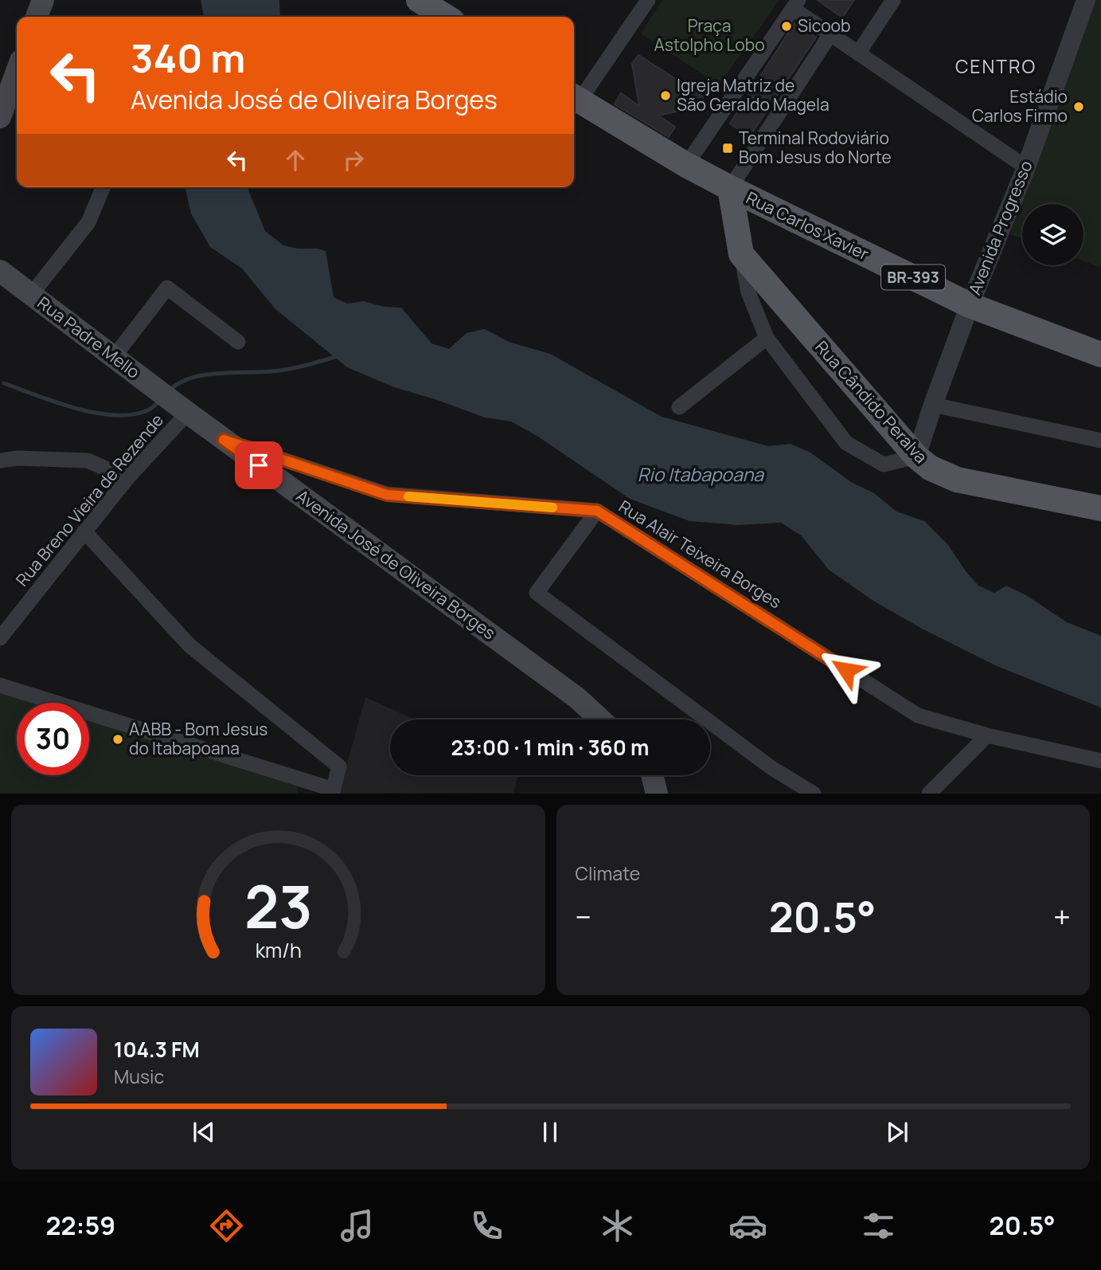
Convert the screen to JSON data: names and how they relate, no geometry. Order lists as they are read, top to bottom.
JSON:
{
  "streets": {
    "main road": [
      "Rua Carlos Xavier",
      "BR-393",
      "Rua Padre Mello",
      "Rua Cândido Peralva",
      "Avenida José de Oliveira Borges"
    ],
    "street": ["Avenida Progresso", "Rua Breno Vieira de Rezende", "Rua Alair Teixeira Borges"]
  },
  "crossings": [
    ["Rua Carlos Xavier", "Avenida Progresso"],
    ["Rua Carlos Xavier", "BR-393"],
    ["Avenida Progresso", "Rua Cândido Peralva"],
    ["Rua Padre Mello", "Rua Breno Vieira de Rezende"],
    ["Rua Padre Mello", "Avenida José de Oliveira Borges"],
    ["Rua Breno Vieira de Rezende", "Avenida José de Oliveira Borges"],
    ["Rua Alair Teixeira Borges", "Avenida José de Oliveira Borges"]
  ],
  "districts": ["CENTRO"],
  "water": ["Rio Itabapoana"],
  "parks": ["Praça Astolpho Lobo"],
  "places": {
    "other": [
      "Sicoob",
      "Igreja Matriz de São Geraldo Magela",
      "Estádio Carlos Firmo",
      "AABB - Bom Jesus do Itabapoana"
    ],
    "transit": ["Terminal Rodoviário Bom Jesus do Norte"]
  },
  "page": {
    "turn": ["340 m", "Avenida José de Oliveira Borges"],
    "limit": "30",
    "trip": "23:00 · 1 min · 360 m",
    "tile": "Climate",
    "heat": ["−", "20.5°", "+"],
    "song": ["104.3 FM", "Music"],
    "tabs": ["22:59", "20.5°"],
    "gauge": ["23", "km/h"]
  }
}
